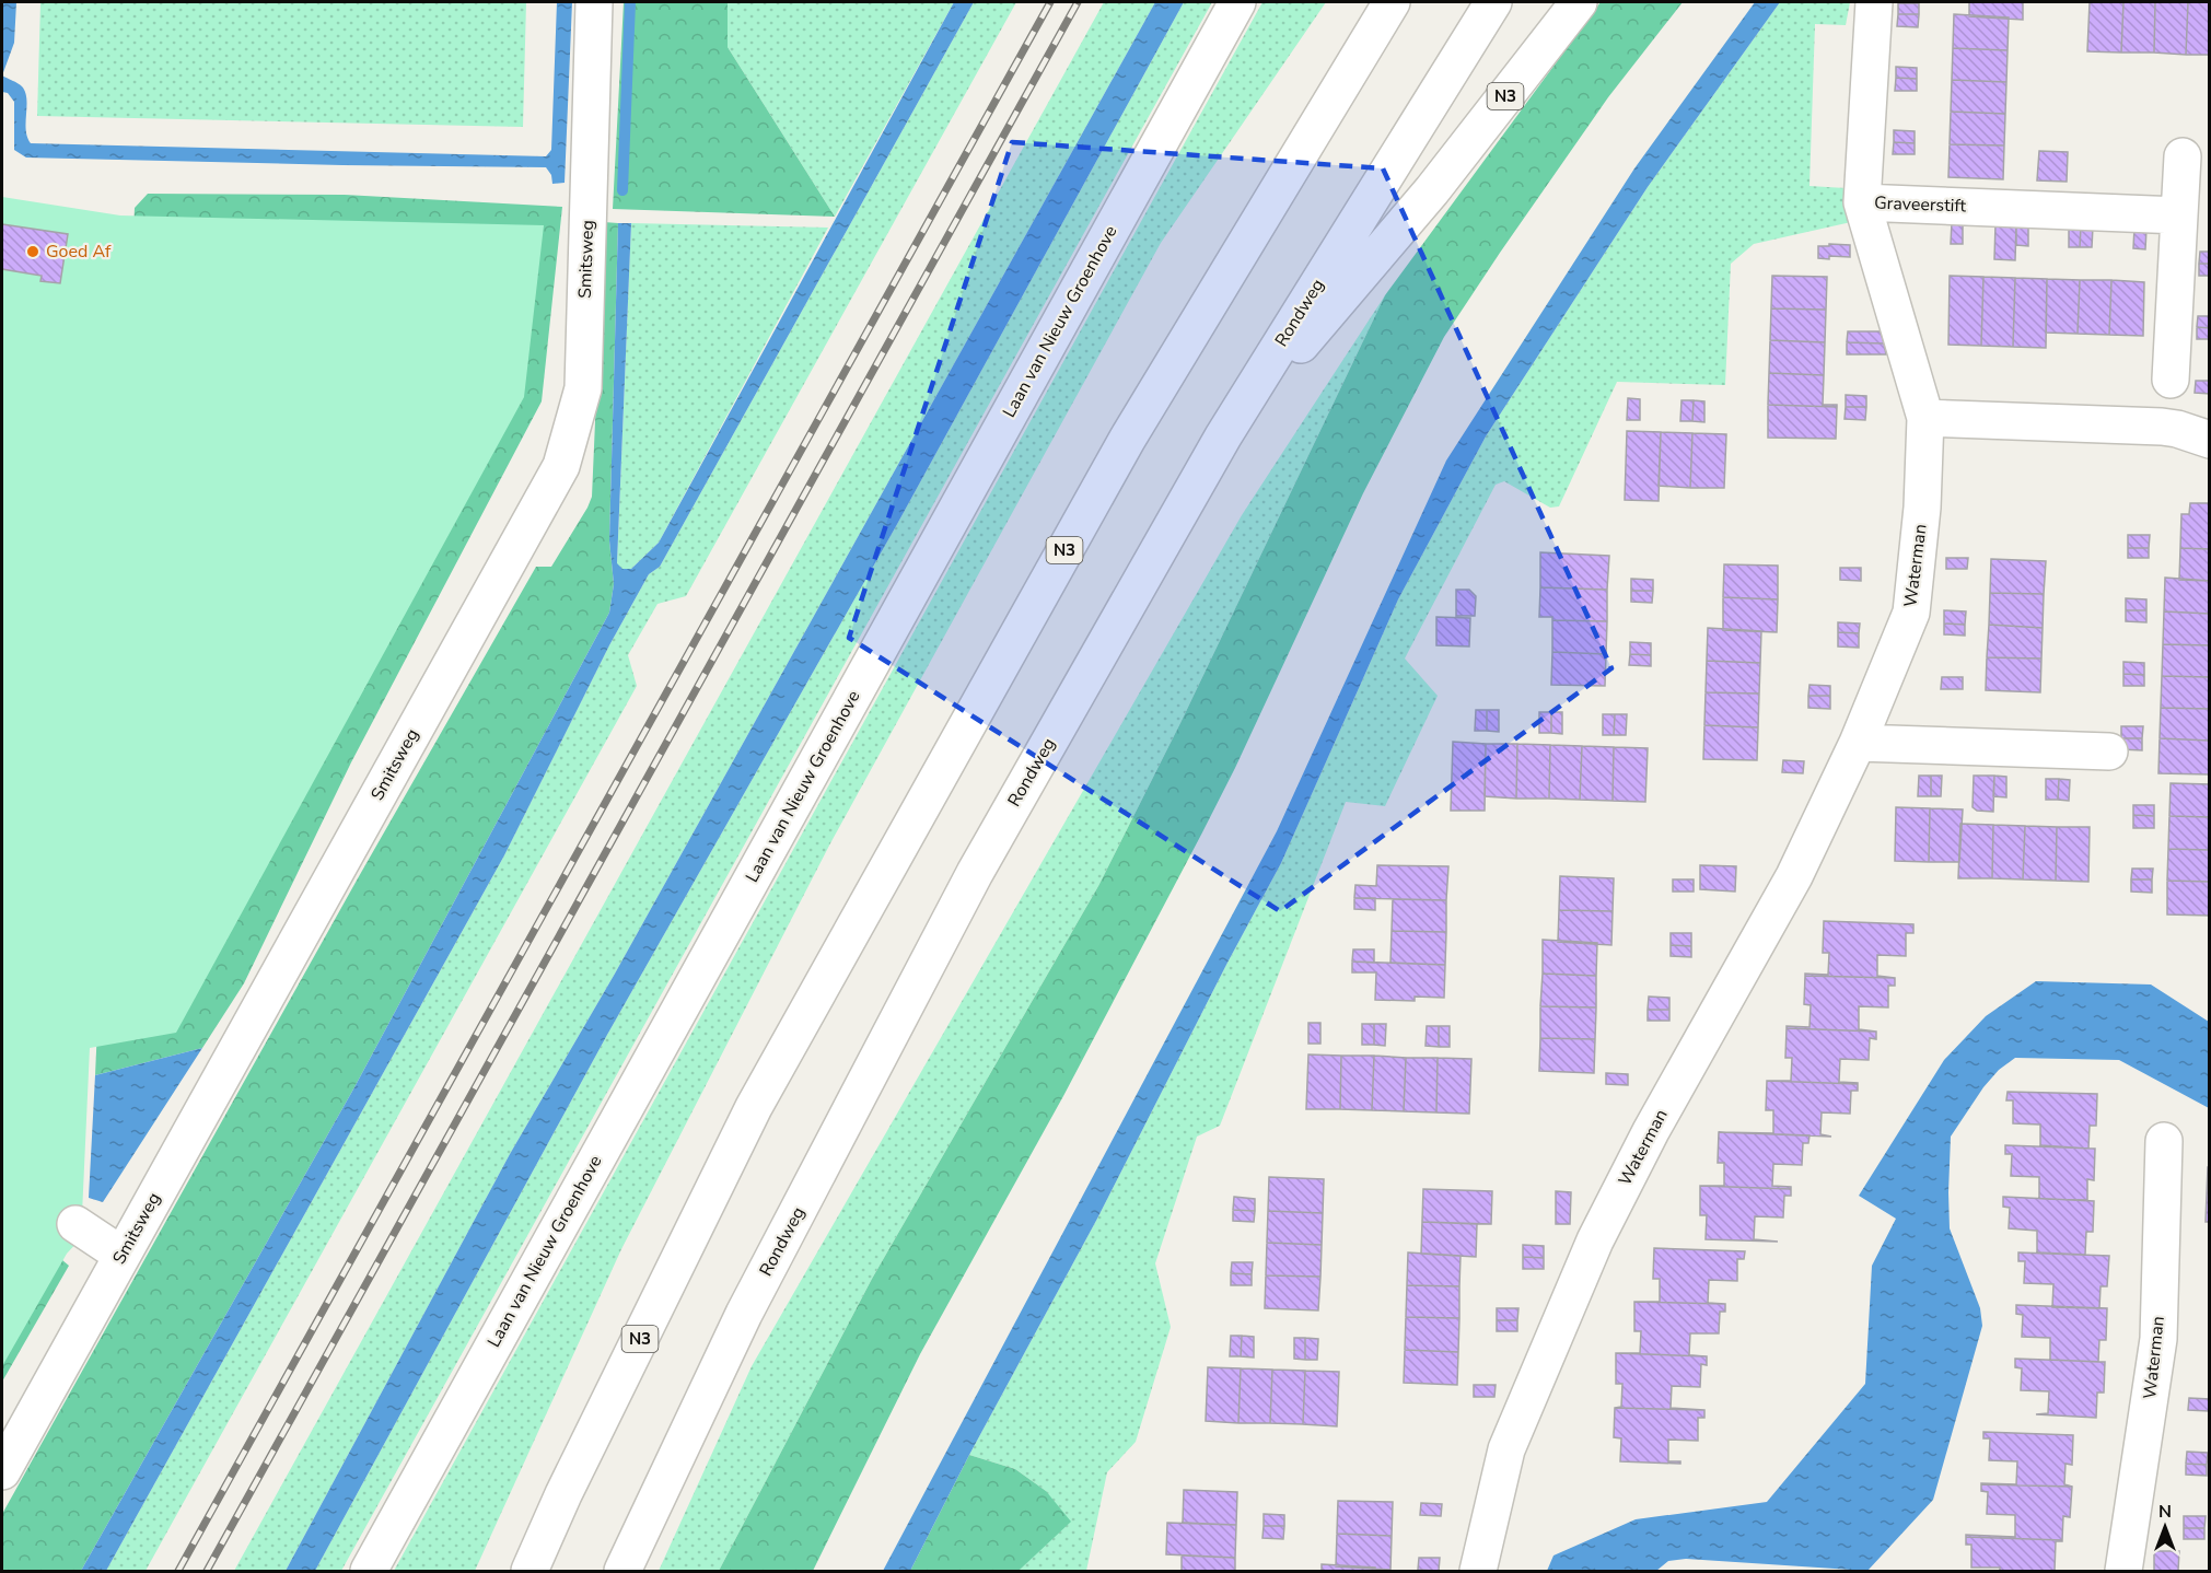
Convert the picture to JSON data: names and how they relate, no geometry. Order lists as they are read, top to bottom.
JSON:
{
  "streets": {
    "main road": [
      "N3",
      "Graveerstift",
      "Smitsweg",
      "Rondweg",
      "Laan van Nieuw Groenhove",
      "Waterman"
    ]
  },
  "crossings": [
    ["N3", "Rondweg"],
    ["Graveerstift", "Waterman"]
  ],
  "places": ["Goed Af"],
  "north": "top"
}
